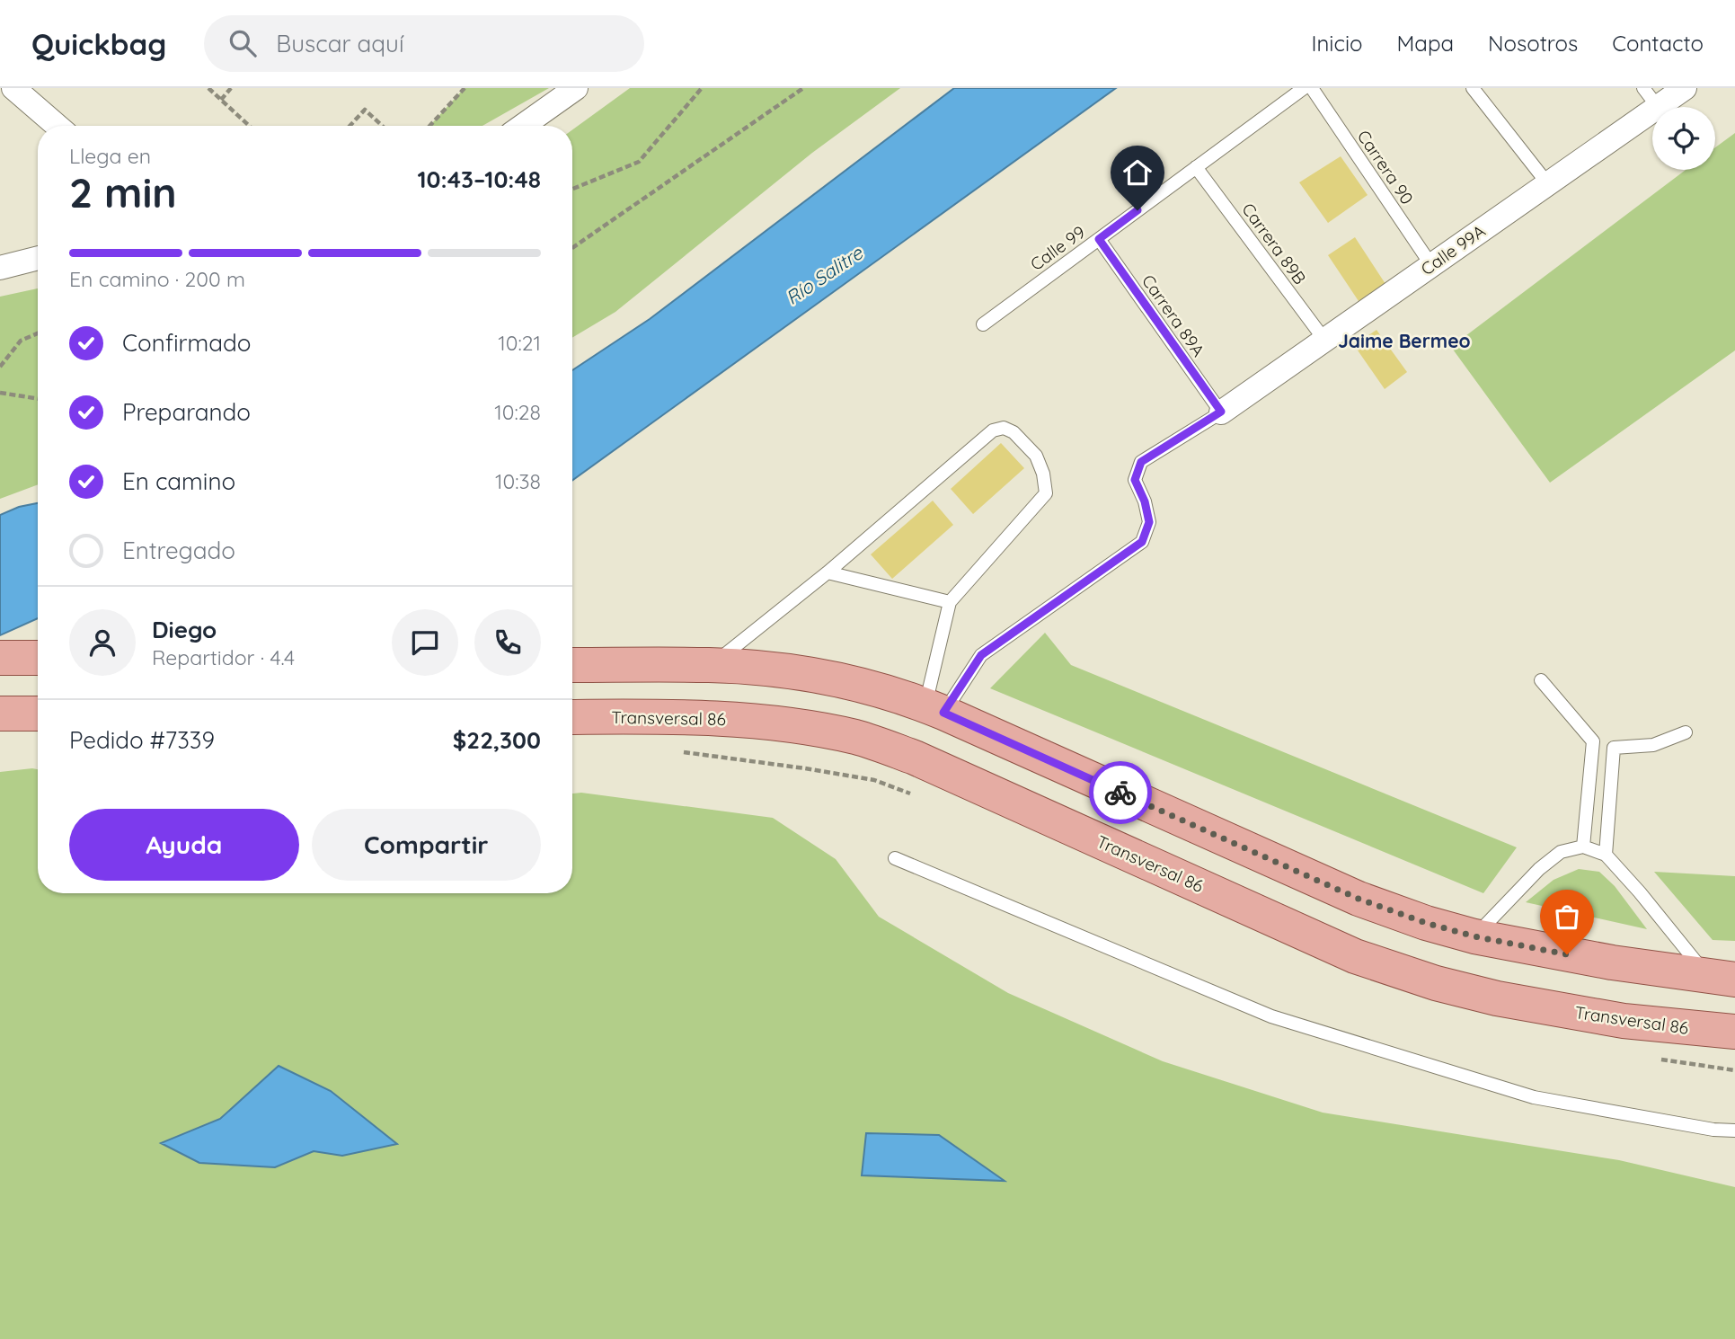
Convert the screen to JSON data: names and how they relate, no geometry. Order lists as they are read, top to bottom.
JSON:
{
  "streets": {
    "main road": ["Transversal 86"],
    "street": ["Calle 99A"],
    "lane": [
      "Carrera 90",
      "Carrera 89B",
      "Calle 99",
      "Carrera 89A"
    ]
  },
  "crossings": [
    ["Carrera 90", "Calle 99A"],
    ["Carrera 89B", "Calle 99"],
    ["Carrera 89B", "Calle 99A"],
    ["Calle 99", "Carrera 89A"],
    ["Calle 99A", "Carrera 89A"]
  ],
  "districts": ["Jaime Bermeo"],
  "water": ["Río Salitre"],
  "page": {
    "header": "Quickbag",
    "search": "Buscar aquí",
    "nav": [
      "Inicio",
      "Mapa",
      "Nosotros",
      "Contacto"
    ],
    "heading": ["2 min", "Llega en", "10:43–10:48"],
    "panel": [
      "Diego",
      "Repartidor · 4.4",
      "Pedido #7339",
      "$22,300"
    ],
    "bar": "En camino · 200 m",
    "list": [
      ["Confirmado", "10:21"],
      ["Preparando", "10:28"],
      ["En camino", "10:38"],
      "Entregado"
    ],
    "buttons": ["Ayuda", "Compartir"]
  }
}
